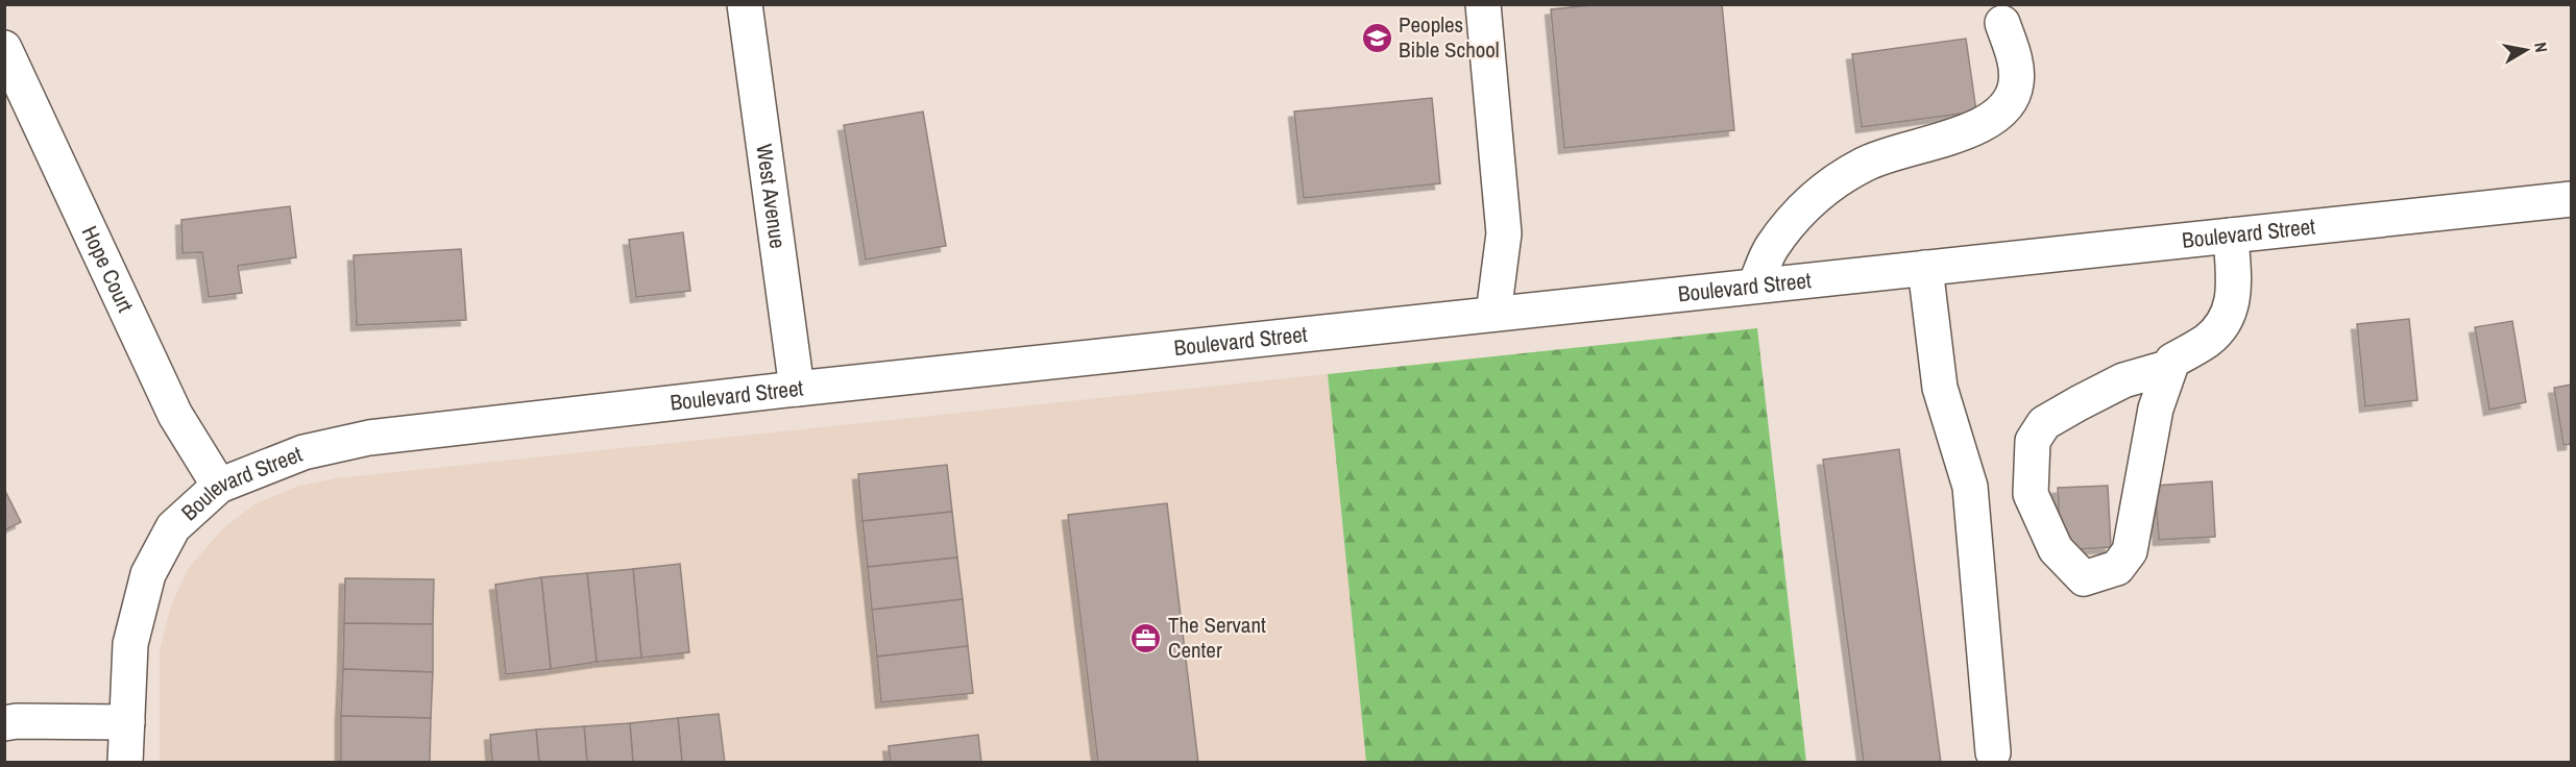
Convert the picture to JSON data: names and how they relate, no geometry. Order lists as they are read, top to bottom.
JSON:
{
  "streets": {
    "street": ["West Avenue", "Boulevard Street", "Hope Court"]
  },
  "crossings": [
    ["West Avenue", "Boulevard Street"],
    ["Boulevard Street", "Hope Court"]
  ],
  "places": {
    "school or university": ["Peoples Bible School"],
    "office": ["The Servant Center"]
  },
  "north": "right"
}
